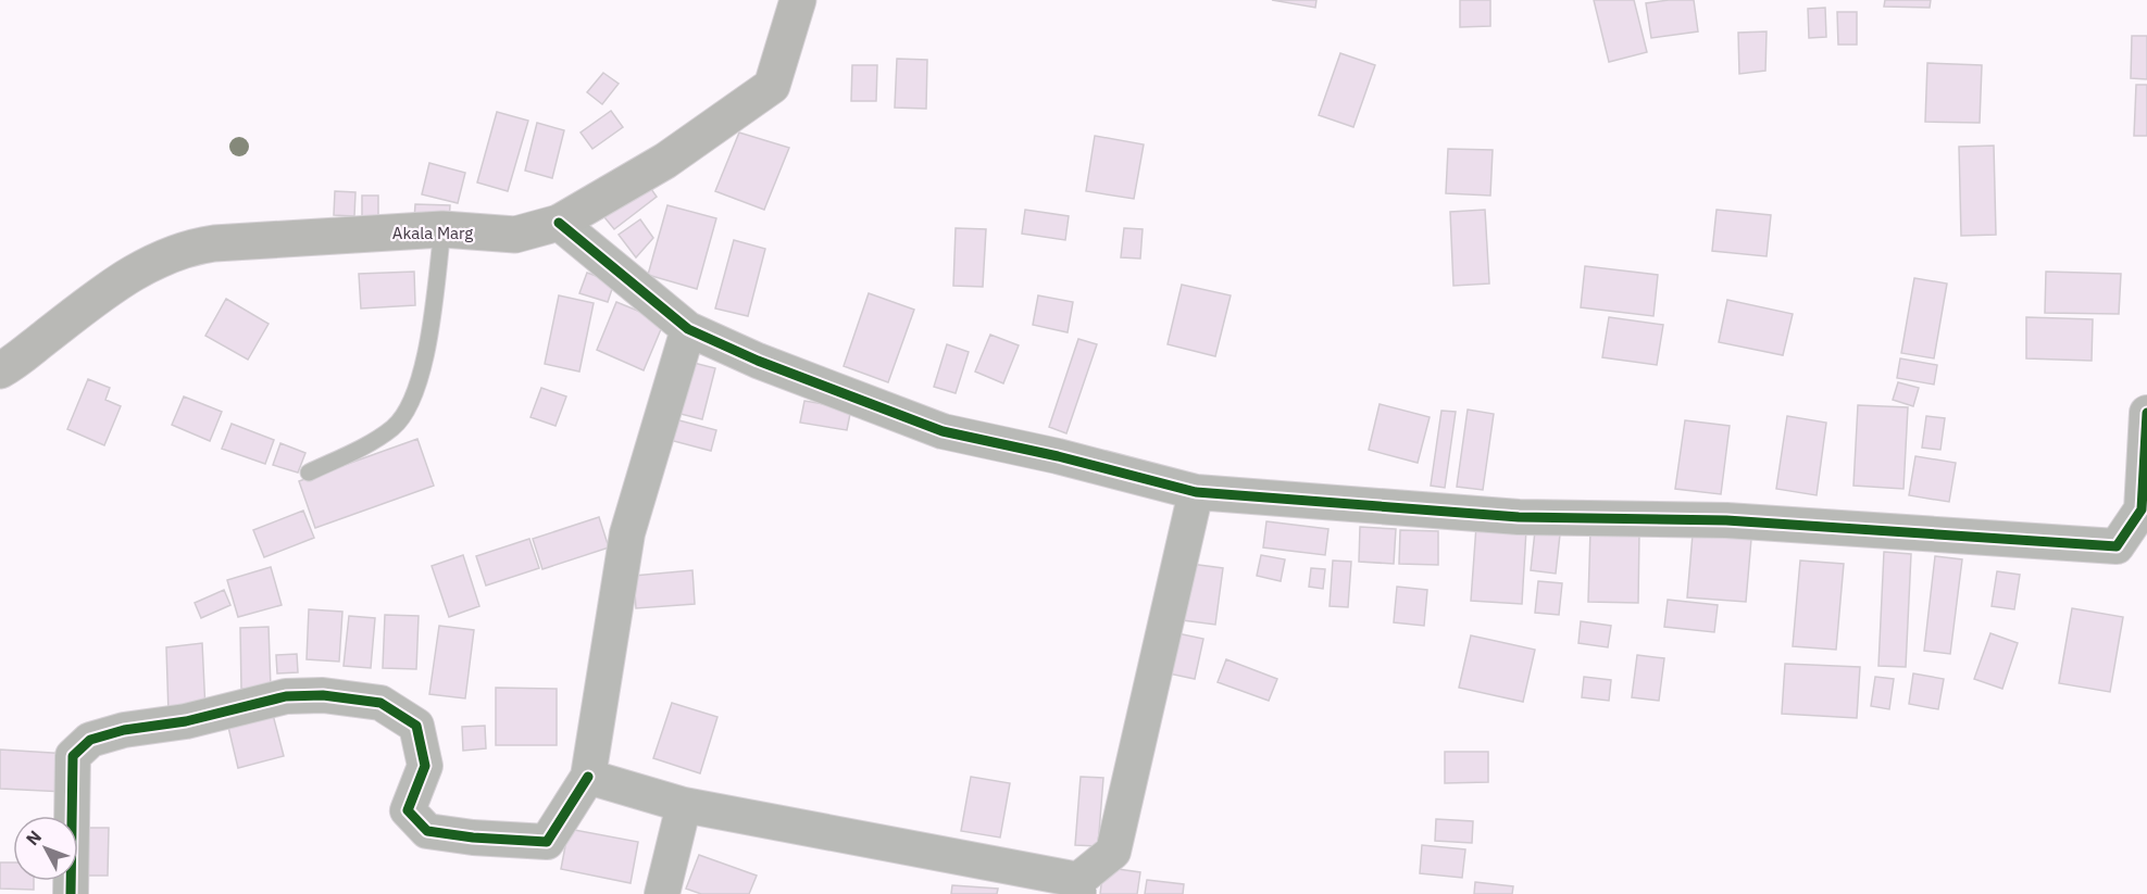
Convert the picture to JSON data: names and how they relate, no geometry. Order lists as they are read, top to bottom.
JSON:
{
  "streets": {
    "main road": ["Akala Marg"]
  },
  "north": "top left"
}
